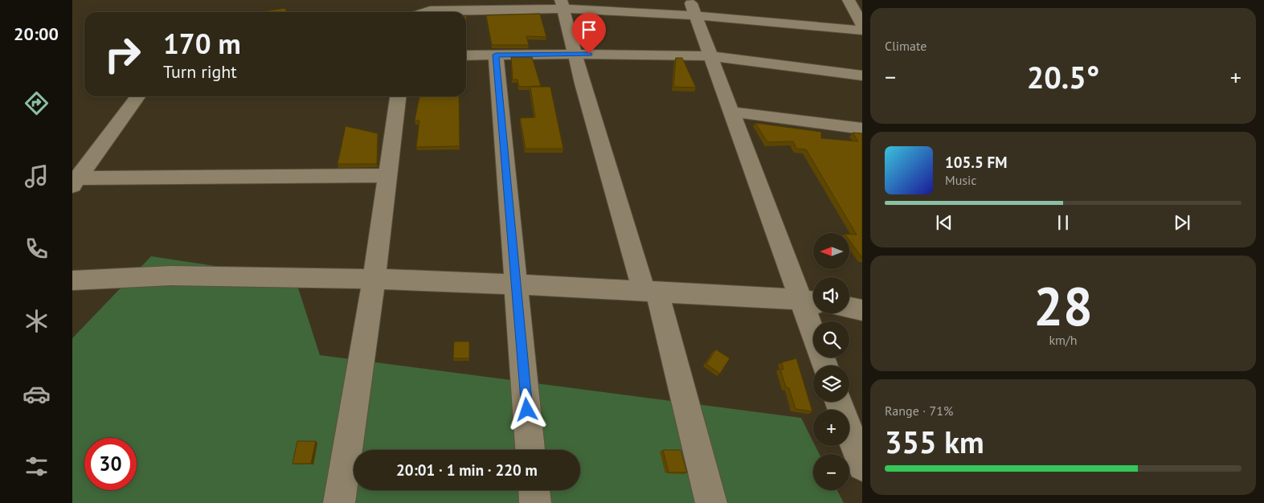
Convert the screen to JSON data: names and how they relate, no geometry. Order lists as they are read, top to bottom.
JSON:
{
  "north": "left",
  "page": {
    "tabs": "20:00",
    "tile": [
      "Climate",
      ["28", "km/h"],
      ["Range · 71%", "355 km"]
    ],
    "turn": ["170 m", "Turn right"],
    "heat": ["−", "20.5°", "+"],
    "song": ["105.5 FM", "Music"],
    "map_buttons": ["+", "−"],
    "limit": "30",
    "trip": "20:01 · 1 min · 220 m"
  }
}
